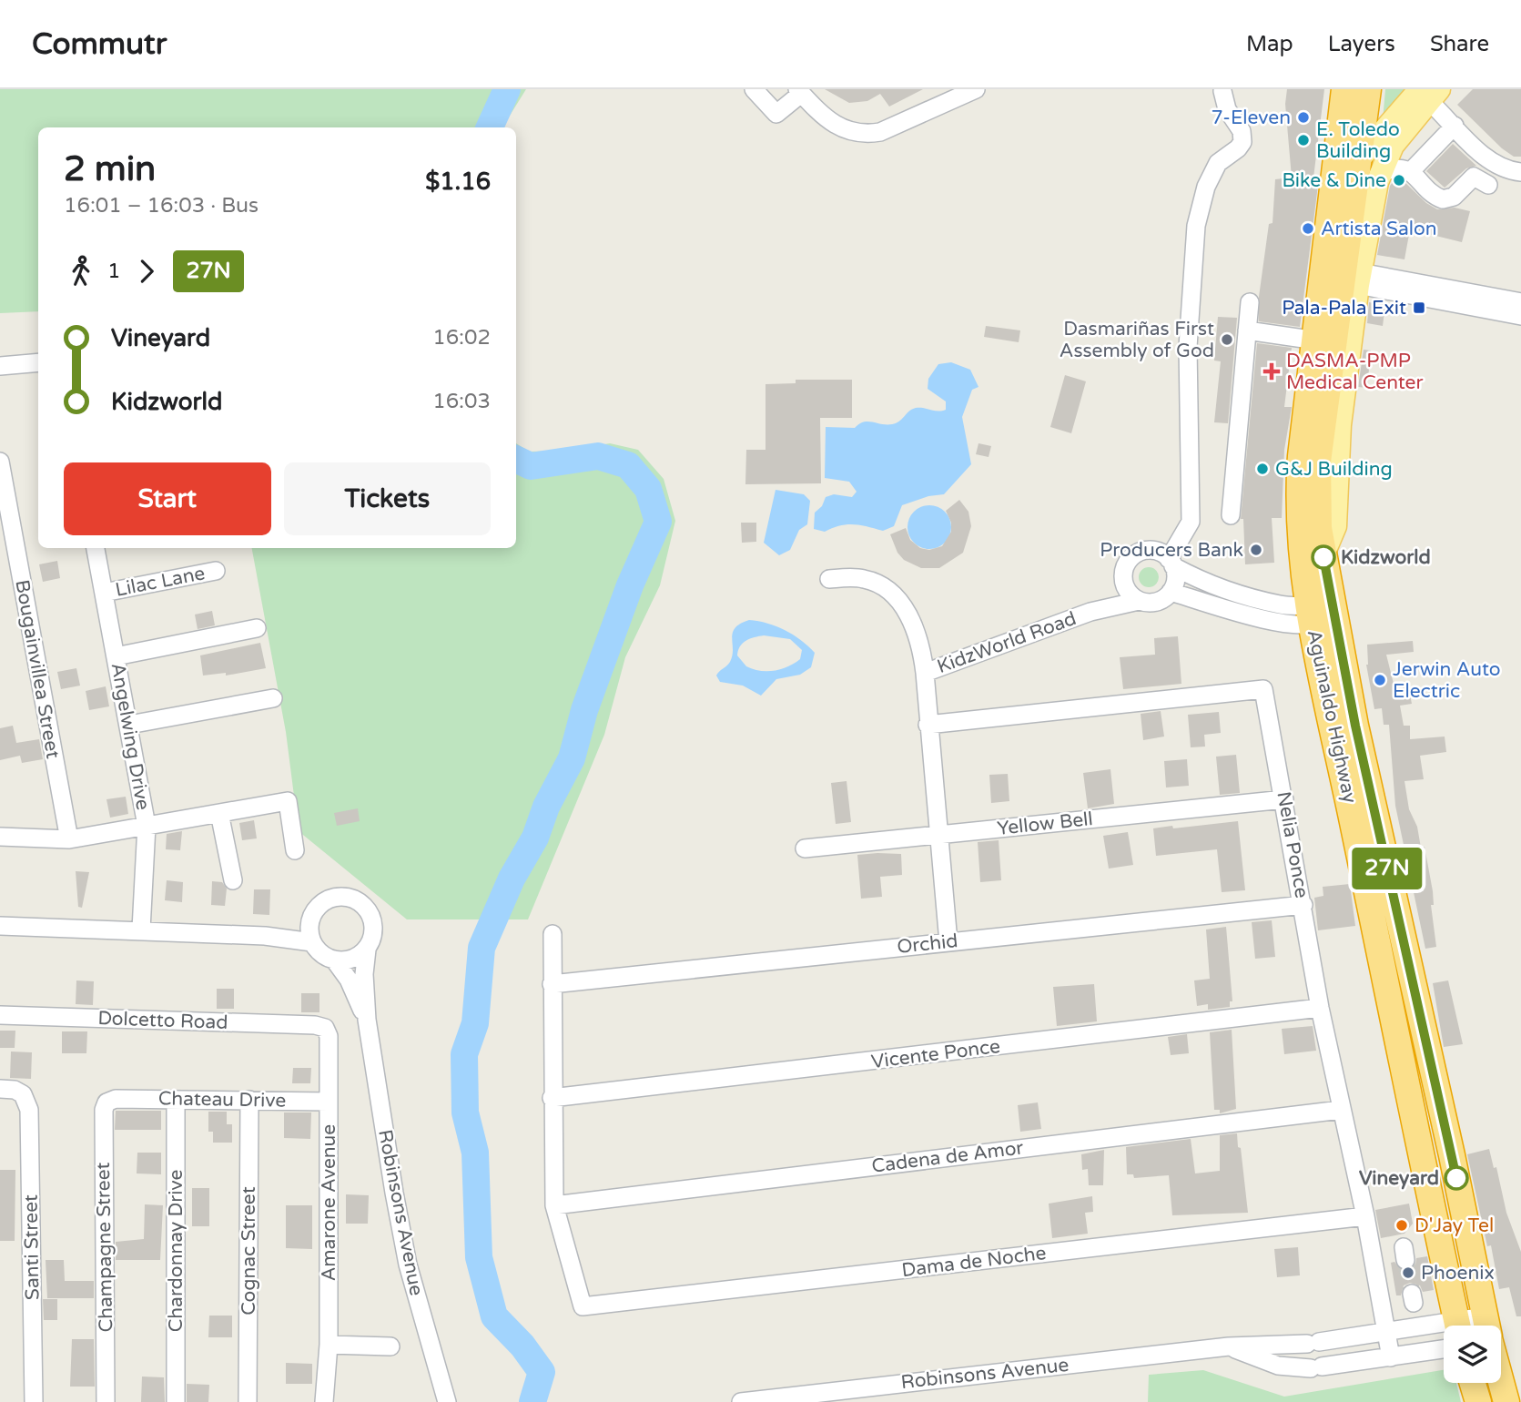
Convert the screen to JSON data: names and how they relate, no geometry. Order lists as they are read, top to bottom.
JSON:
{
  "streets": {
    "highway": ["Aguinaldo Highway"],
    "street": [
      "Lilac Lane",
      "KidzWorld Road",
      "Bougainvillea Street",
      "Angelwing Drive",
      "Yellow Bell",
      "Nelia Ponce",
      "Orchid",
      "Dolcetto Road",
      "Vicente Ponce",
      "Chateau Drive",
      "Cadena de Amor",
      "Amarone Avenue",
      "Robinsons Avenue",
      "Santi Street",
      "Champagne Street",
      "Chardonnay Drive",
      "Cognac Street",
      "Dama de Noche"
    ]
  },
  "crossings": [
    ["Lilac Lane", "Angelwing Drive"],
    ["Yellow Bell", "Nelia Ponce"],
    ["Nelia Ponce", "Orchid"],
    ["Nelia Ponce", "Vicente Ponce"],
    ["Nelia Ponce", "Cadena de Amor"],
    ["Nelia Ponce", "Robinsons Avenue"],
    ["Nelia Ponce", "Dama de Noche"],
    ["Dolcetto Road", "Amarone Avenue"],
    ["Chateau Drive", "Amarone Avenue"],
    ["Chateau Drive", "Champagne Street"],
    ["Chateau Drive", "Chardonnay Drive"],
    ["Chateau Drive", "Cognac Street"],
    ["Cadena de Amor", "Dama de Noche"]
  ],
  "places": {
    "other": [
      "7-Eleven",
      "E. Toledo Building",
      "Bike & Dine",
      "Artista Salon",
      "Dasmariñas First Assembly of God",
      "G&J Building",
      "Producers Bank",
      "Kidzworld",
      "Jerwin Auto Electric",
      "Vineyard",
      "D'Jay Tel",
      "Phoenix"
    ],
    "transit": ["Pala-Pala Exit"],
    "health": ["DASMA-PMP Medical Center"]
  },
  "lines": ["bus line 27N"],
  "page": {
    "header": "Commutr",
    "nav": ["Map", "Layers", "Share"],
    "on_map": "27N",
    "heading": ["2 min", "16:01 – 16:03 · Bus", "$1.16"],
    "legs": ["1", "27N"],
    "list": [
      {
        "name": "Vineyard",
        "value": "16:02"
      },
      {
        "name": "Kidzworld",
        "value": "16:03"
      }
    ],
    "buttons": ["Start", "Tickets"]
  }
}
